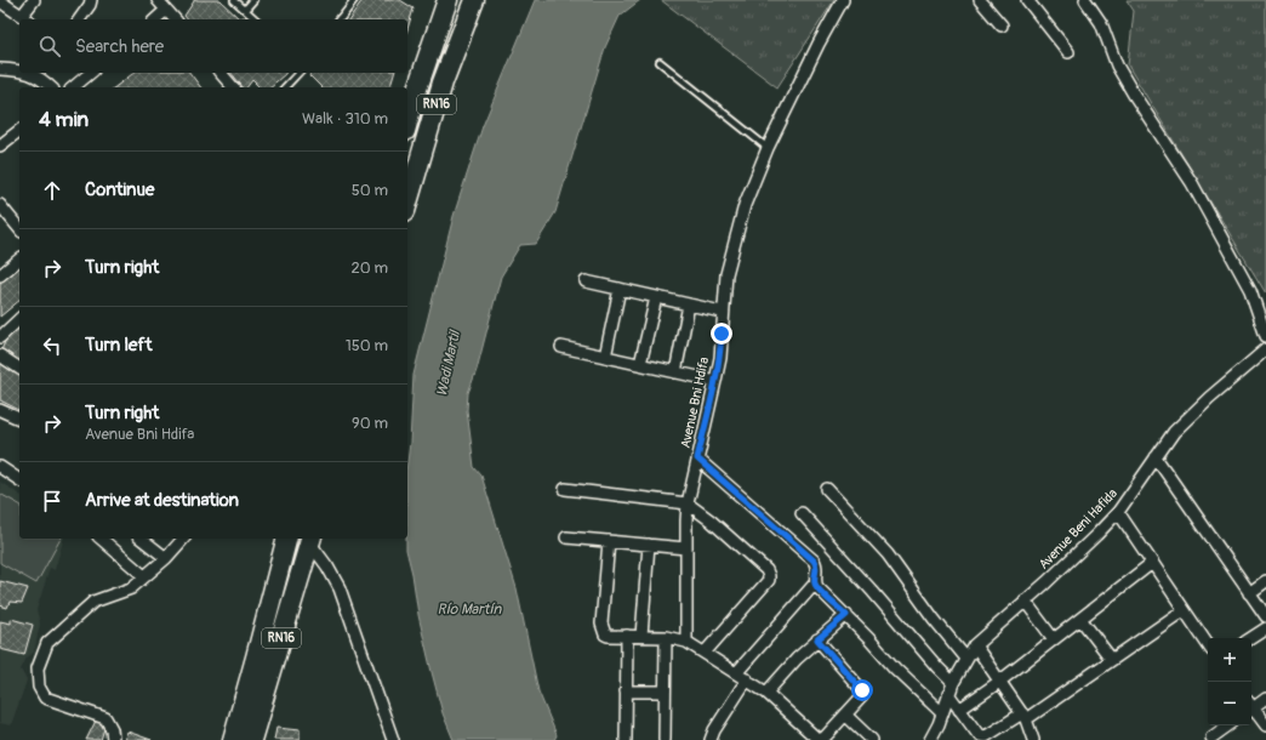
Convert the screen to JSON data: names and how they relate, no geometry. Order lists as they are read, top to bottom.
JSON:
{
  "streets": {
    "highway": ["RN16"],
    "street": ["Avenue Bni Hdifa", "Avenue Beni Hafida"]
  },
  "water": ["Wadi Martil", "Río Martín"],
  "page": {
    "search": "Search here",
    "heading": ["4 min", "Walk · 310 m"],
    "list": [
      ["Continue", "50 m"],
      ["Turn right", "20 m"],
      ["Turn left", "150 m"],
      ["Turn right", "Avenue Bni Hdifa", "90 m"],
      "Arrive at destination"
    ],
    "map_buttons": ["+", "−"]
  }
}
